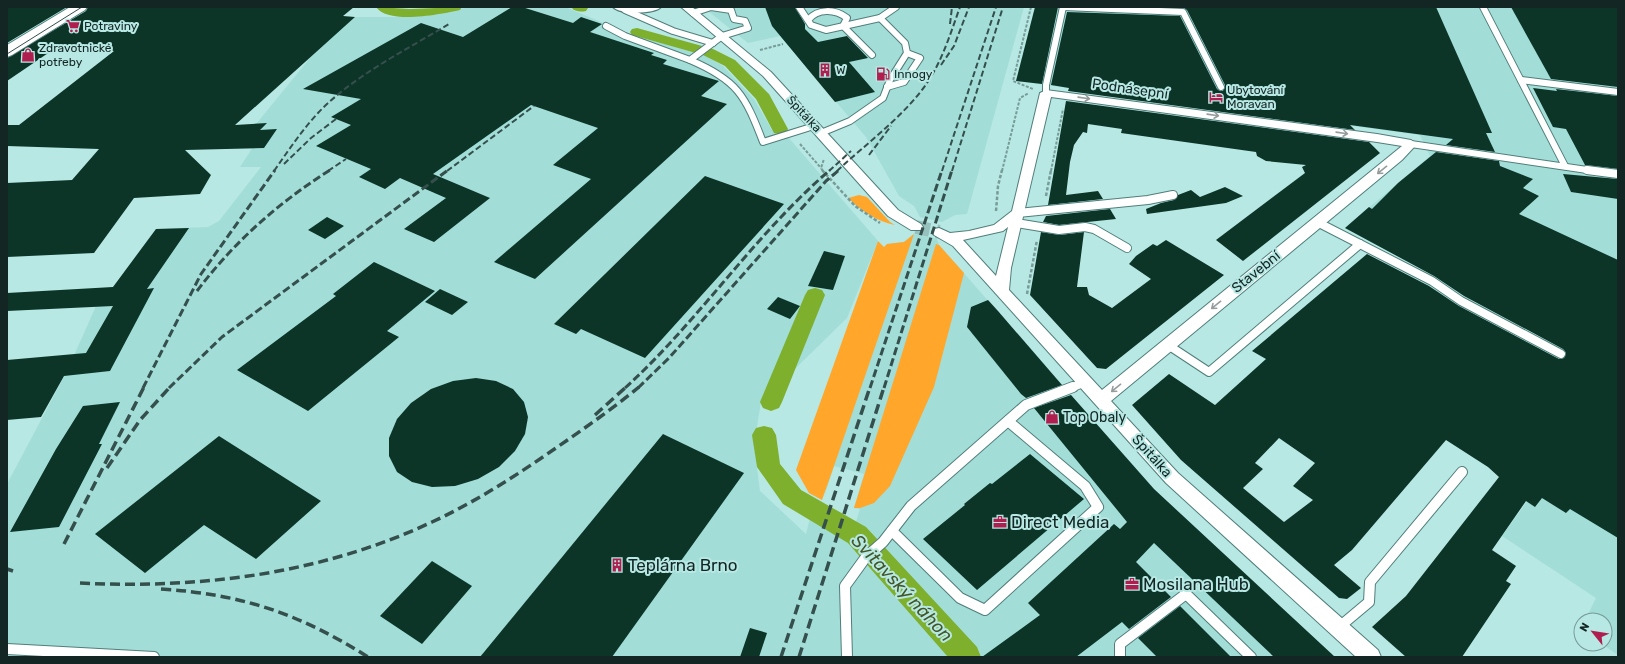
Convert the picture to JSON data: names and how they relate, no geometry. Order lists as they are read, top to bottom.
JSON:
{
  "streets": {
    "street": ["Podnásepní", "Špitálka", "Stavební"]
  },
  "crossings": [
    ["Podnásepní", "Stavební"],
    ["Špitálka", "Stavební"]
  ],
  "one_way": ["Podnásepní", "Stavební"],
  "water": ["Svitavský náhon"],
  "places": {
    "supermarket": ["Potraviny"],
    "shop": ["Zdravotnické potřeby", "Top Obaly"],
    "building": ["W", "Teplárna Brno"],
    "fuel station": ["Innogy"],
    "hotel": ["Ubytování Moravan"],
    "office": ["Direct Media", "Mosilana Hub"]
  },
  "north": "top left"
}
